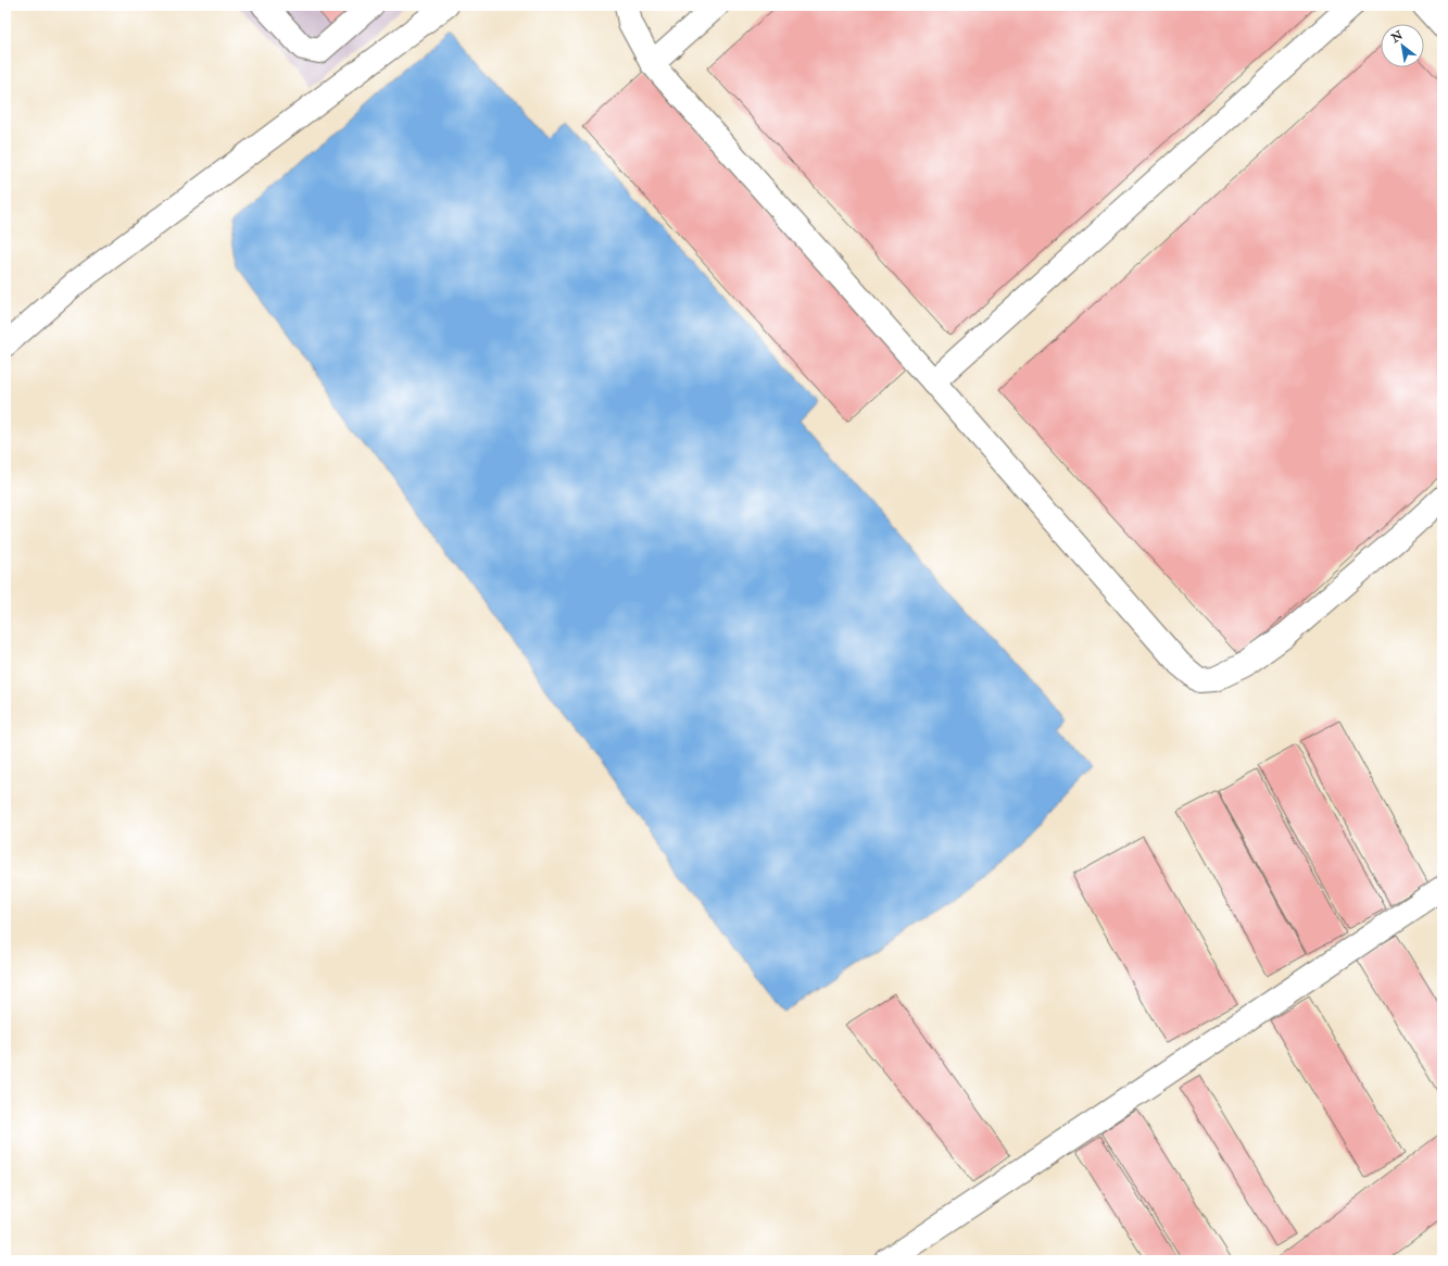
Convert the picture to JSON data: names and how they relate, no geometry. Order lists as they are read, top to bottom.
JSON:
{
  "north": "top left"
}
